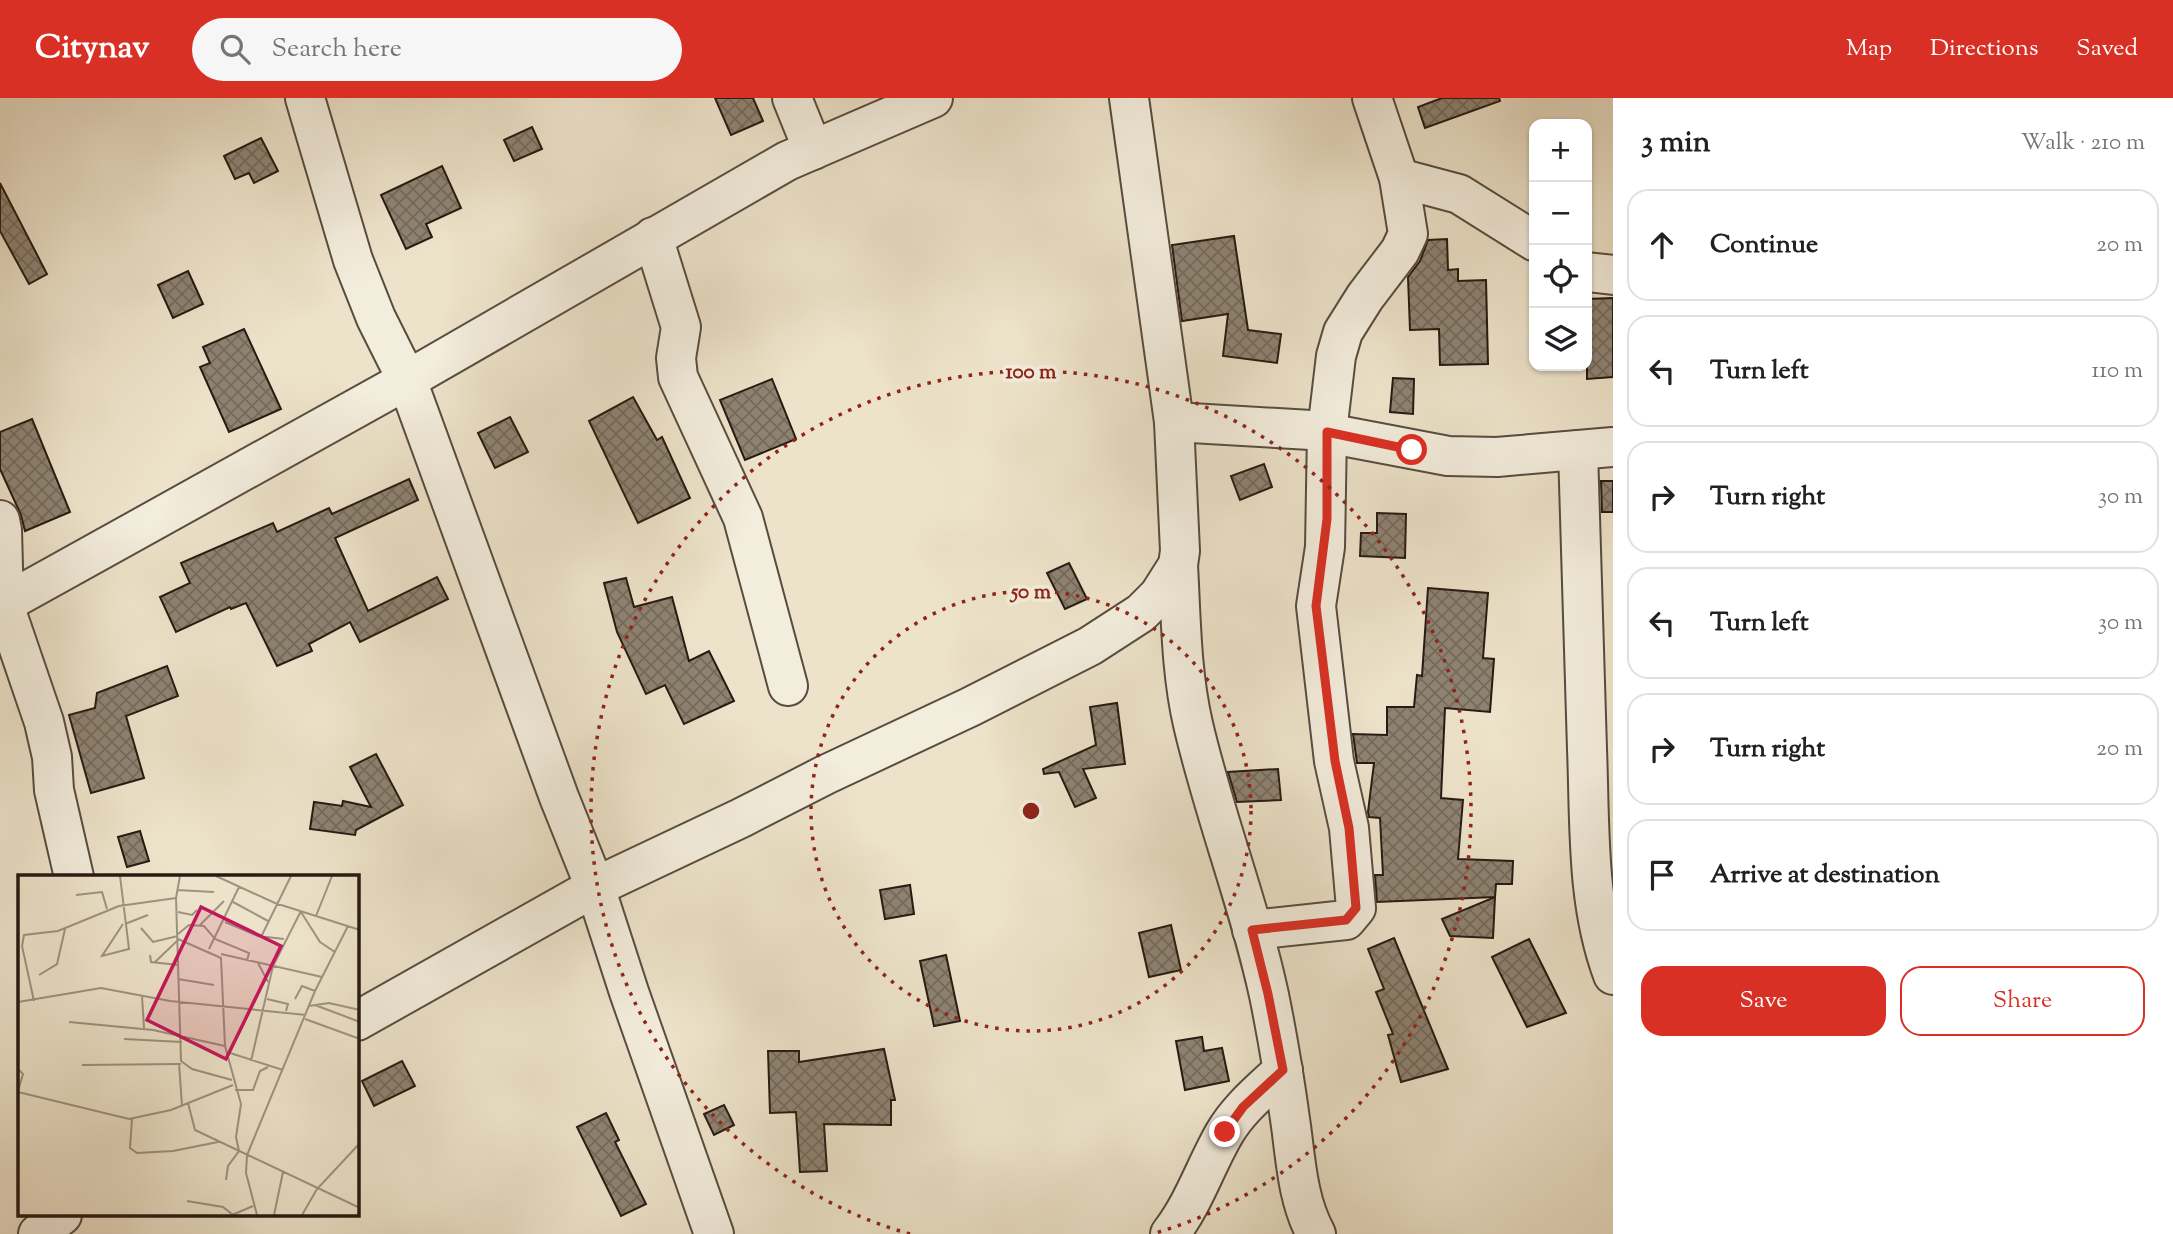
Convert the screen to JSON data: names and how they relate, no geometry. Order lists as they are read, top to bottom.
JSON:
{
  "page": {
    "header": "Citynav",
    "search": "Search here",
    "nav": ["Map", "Directions", "Saved"],
    "heading": ["3 min", "Walk · 210 m"],
    "map_buttons": ["+", "−"],
    "list": [
      ["Continue", "20 m"],
      ["Turn left", "110 m"],
      ["Turn right", "30 m"],
      ["Turn left", "30 m"],
      ["Turn right", "20 m"],
      "Arrive at destination"
    ],
    "buttons": ["Save", "Share"]
  },
  "rings": ["100 m", "50 m"]
}
